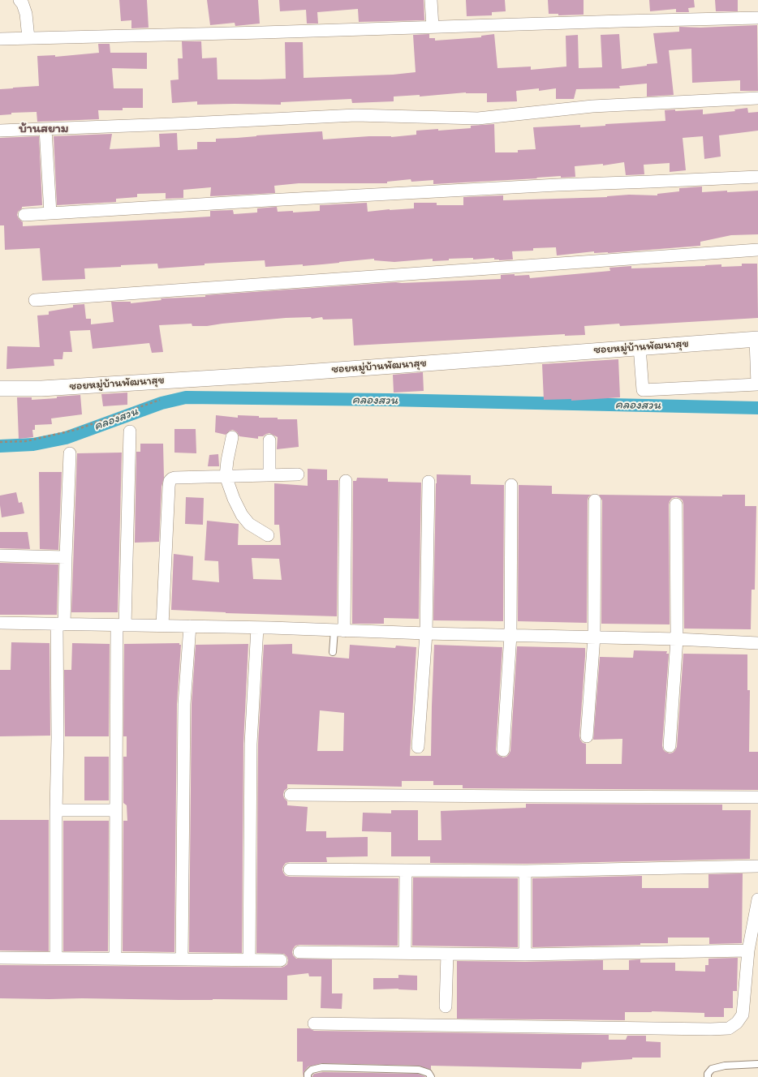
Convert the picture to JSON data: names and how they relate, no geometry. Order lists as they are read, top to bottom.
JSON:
{
  "streets": {
    "street": ["ซอยหมู่บ้านพัฒนาสุข"]
  },
  "districts": ["บ้านสยาม"],
  "water": ["คลองสวน"]
}
